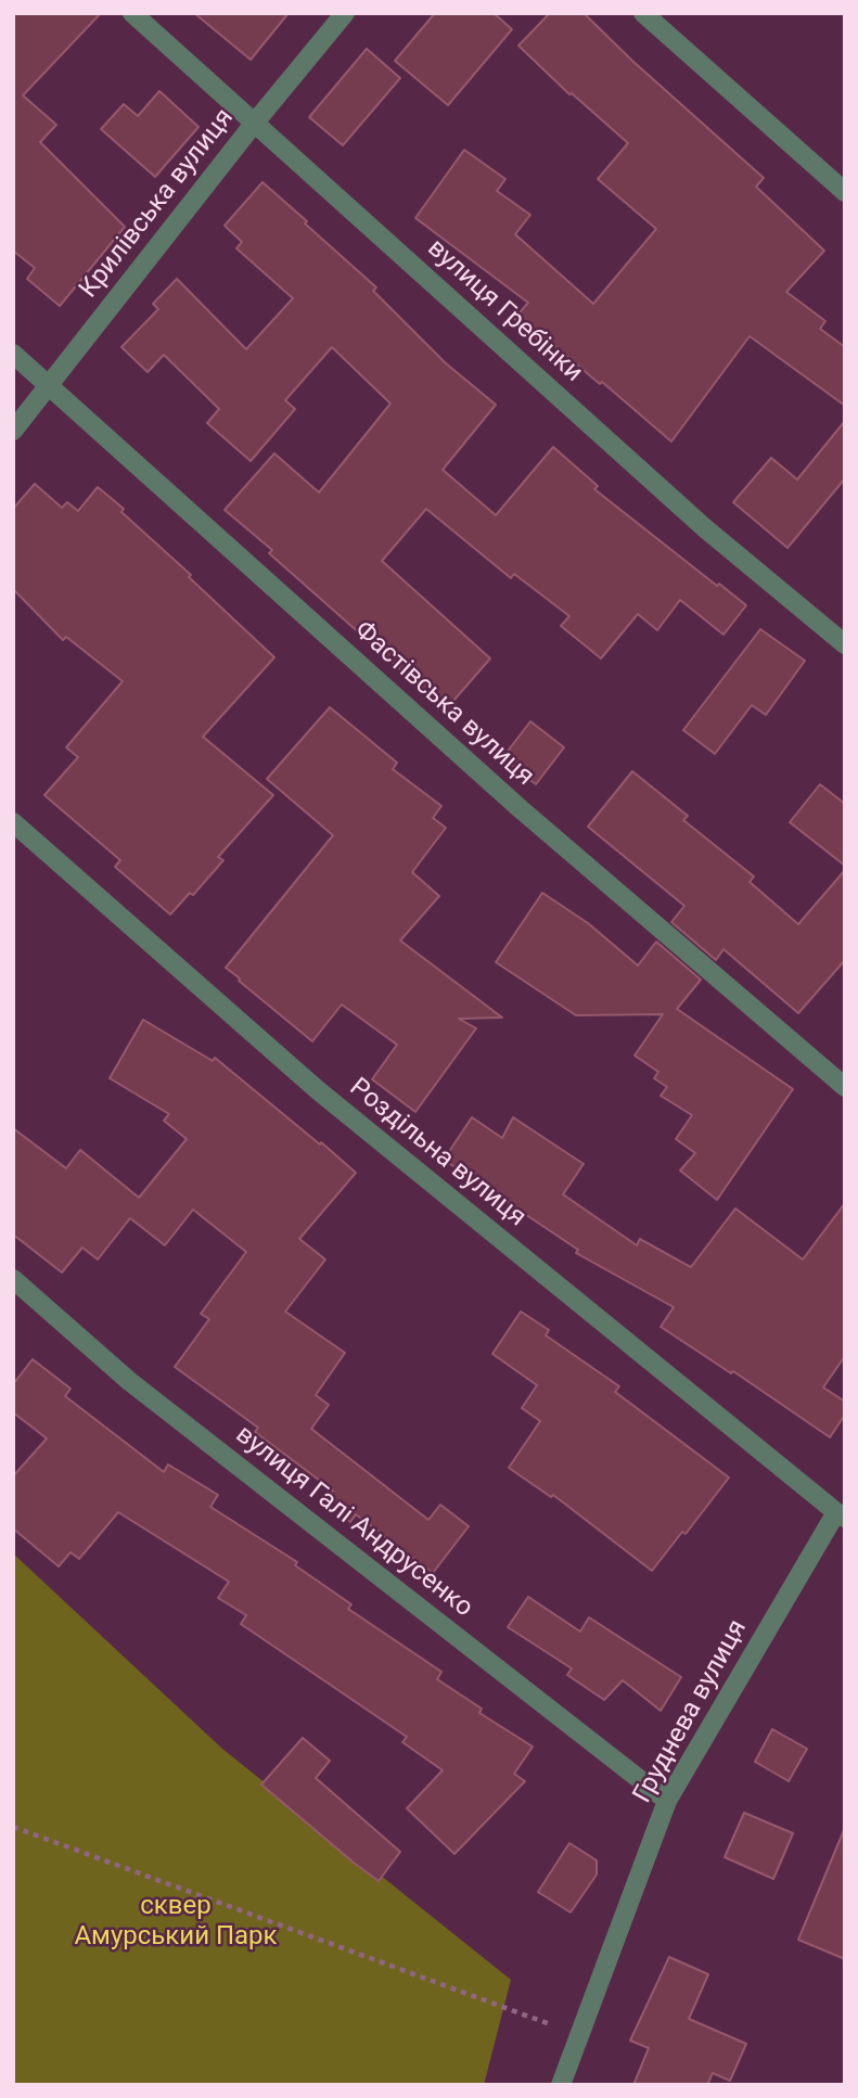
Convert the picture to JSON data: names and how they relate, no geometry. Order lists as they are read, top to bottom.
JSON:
{
  "streets": {
    "street": [
      "Крилівська вулиця",
      "вулиця Гребінки",
      "Фастівська вулиця",
      "Роздільна вулиця",
      "вулиця Галі Андрусенко",
      "Груднева вулиця"
    ]
  },
  "crossings": [
    ["Крилівська вулиця", "вулиця Гребінки"],
    ["Крилівська вулиця", "Фастівська вулиця"],
    ["Роздільна вулиця", "Груднева вулиця"],
    ["вулиця Галі Андрусенко", "Груднева вулиця"]
  ],
  "parks": ["сквер Амурський Парк"]
}
